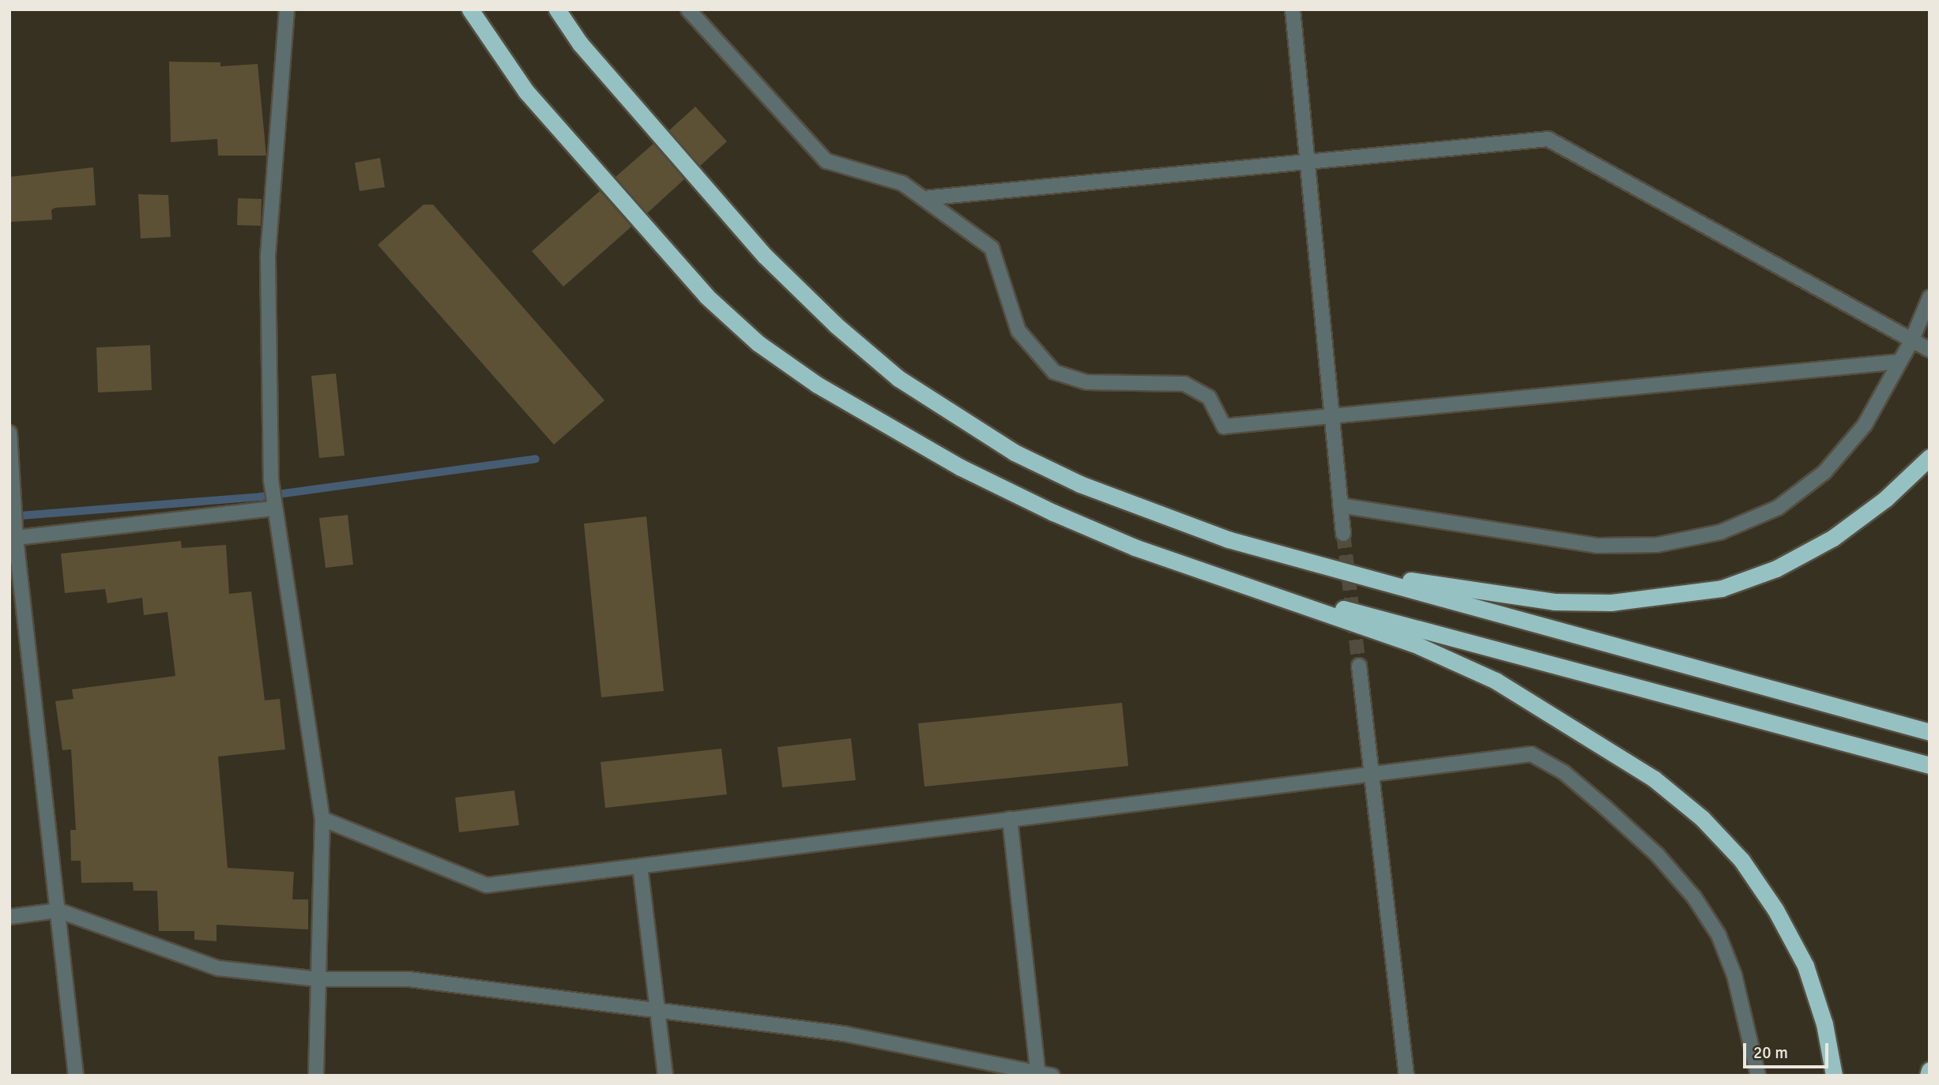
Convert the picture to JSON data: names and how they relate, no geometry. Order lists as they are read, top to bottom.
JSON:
{
  "scale_bar": "20 m"
}
